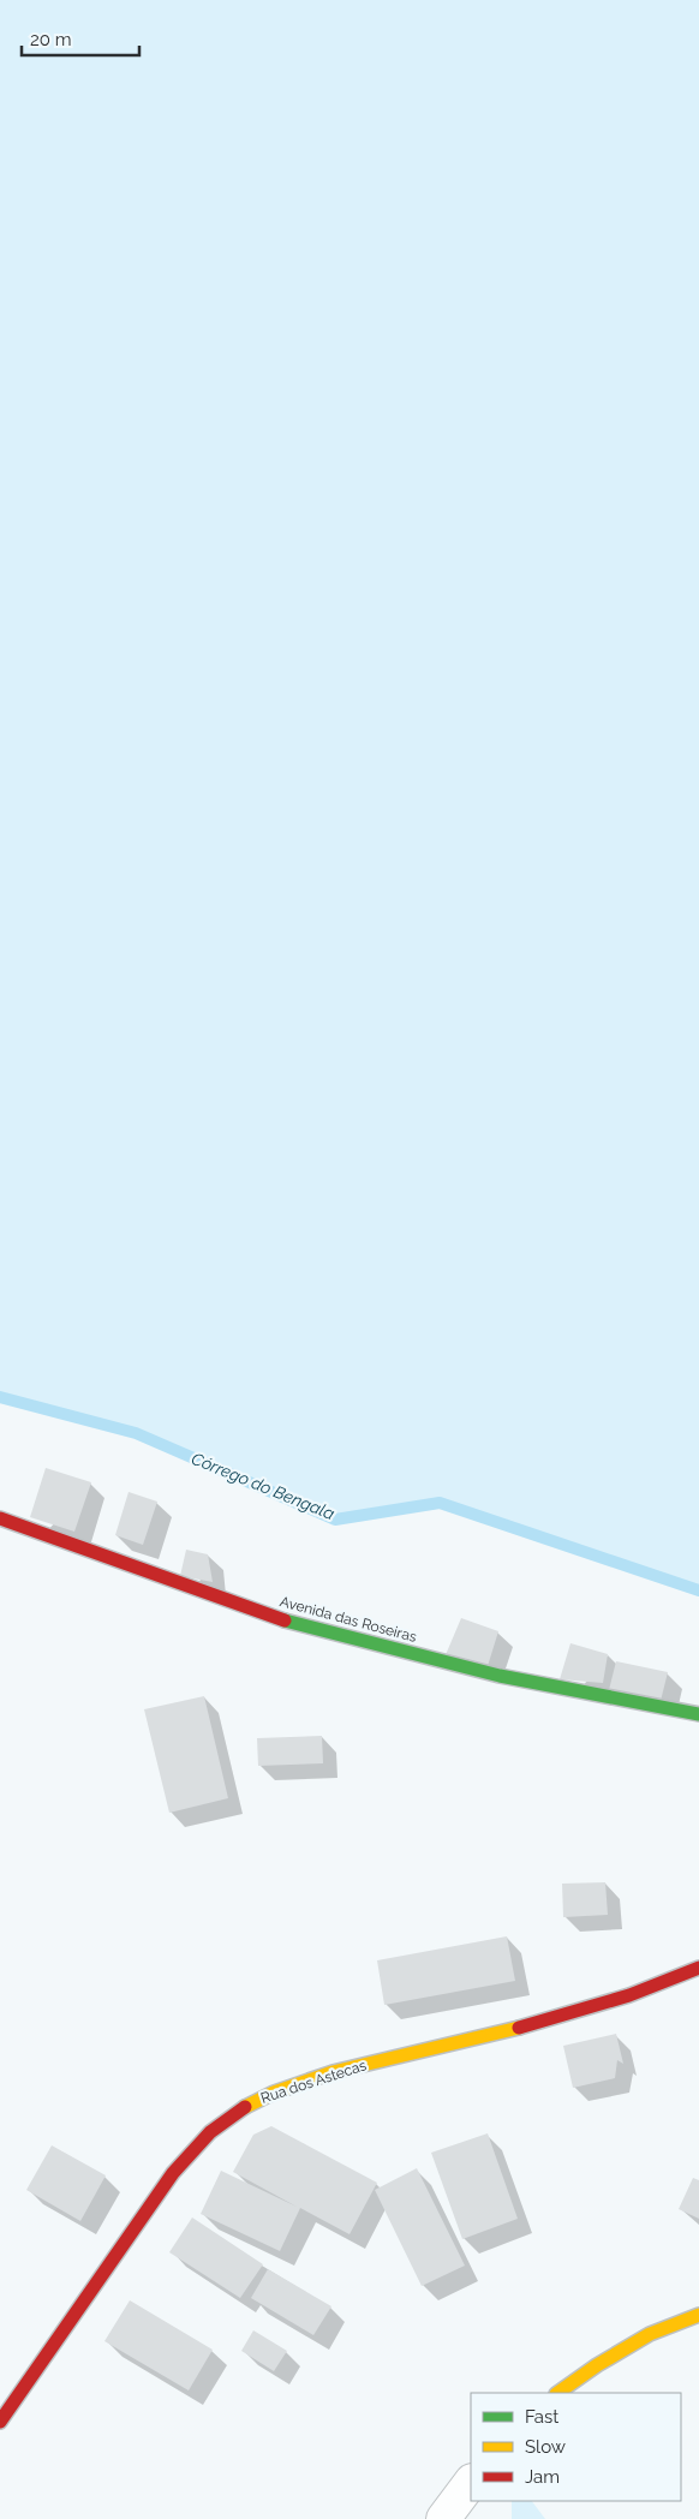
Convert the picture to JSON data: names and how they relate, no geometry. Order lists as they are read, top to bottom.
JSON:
{
  "streets": {
    "street": ["Avenida das Roseiras", "Rua dos Astecas"]
  },
  "water": ["Córrego do Bengala"],
  "legend": ["Fast", "Slow", "Jam"],
  "scale_bar": "20 m"
}
